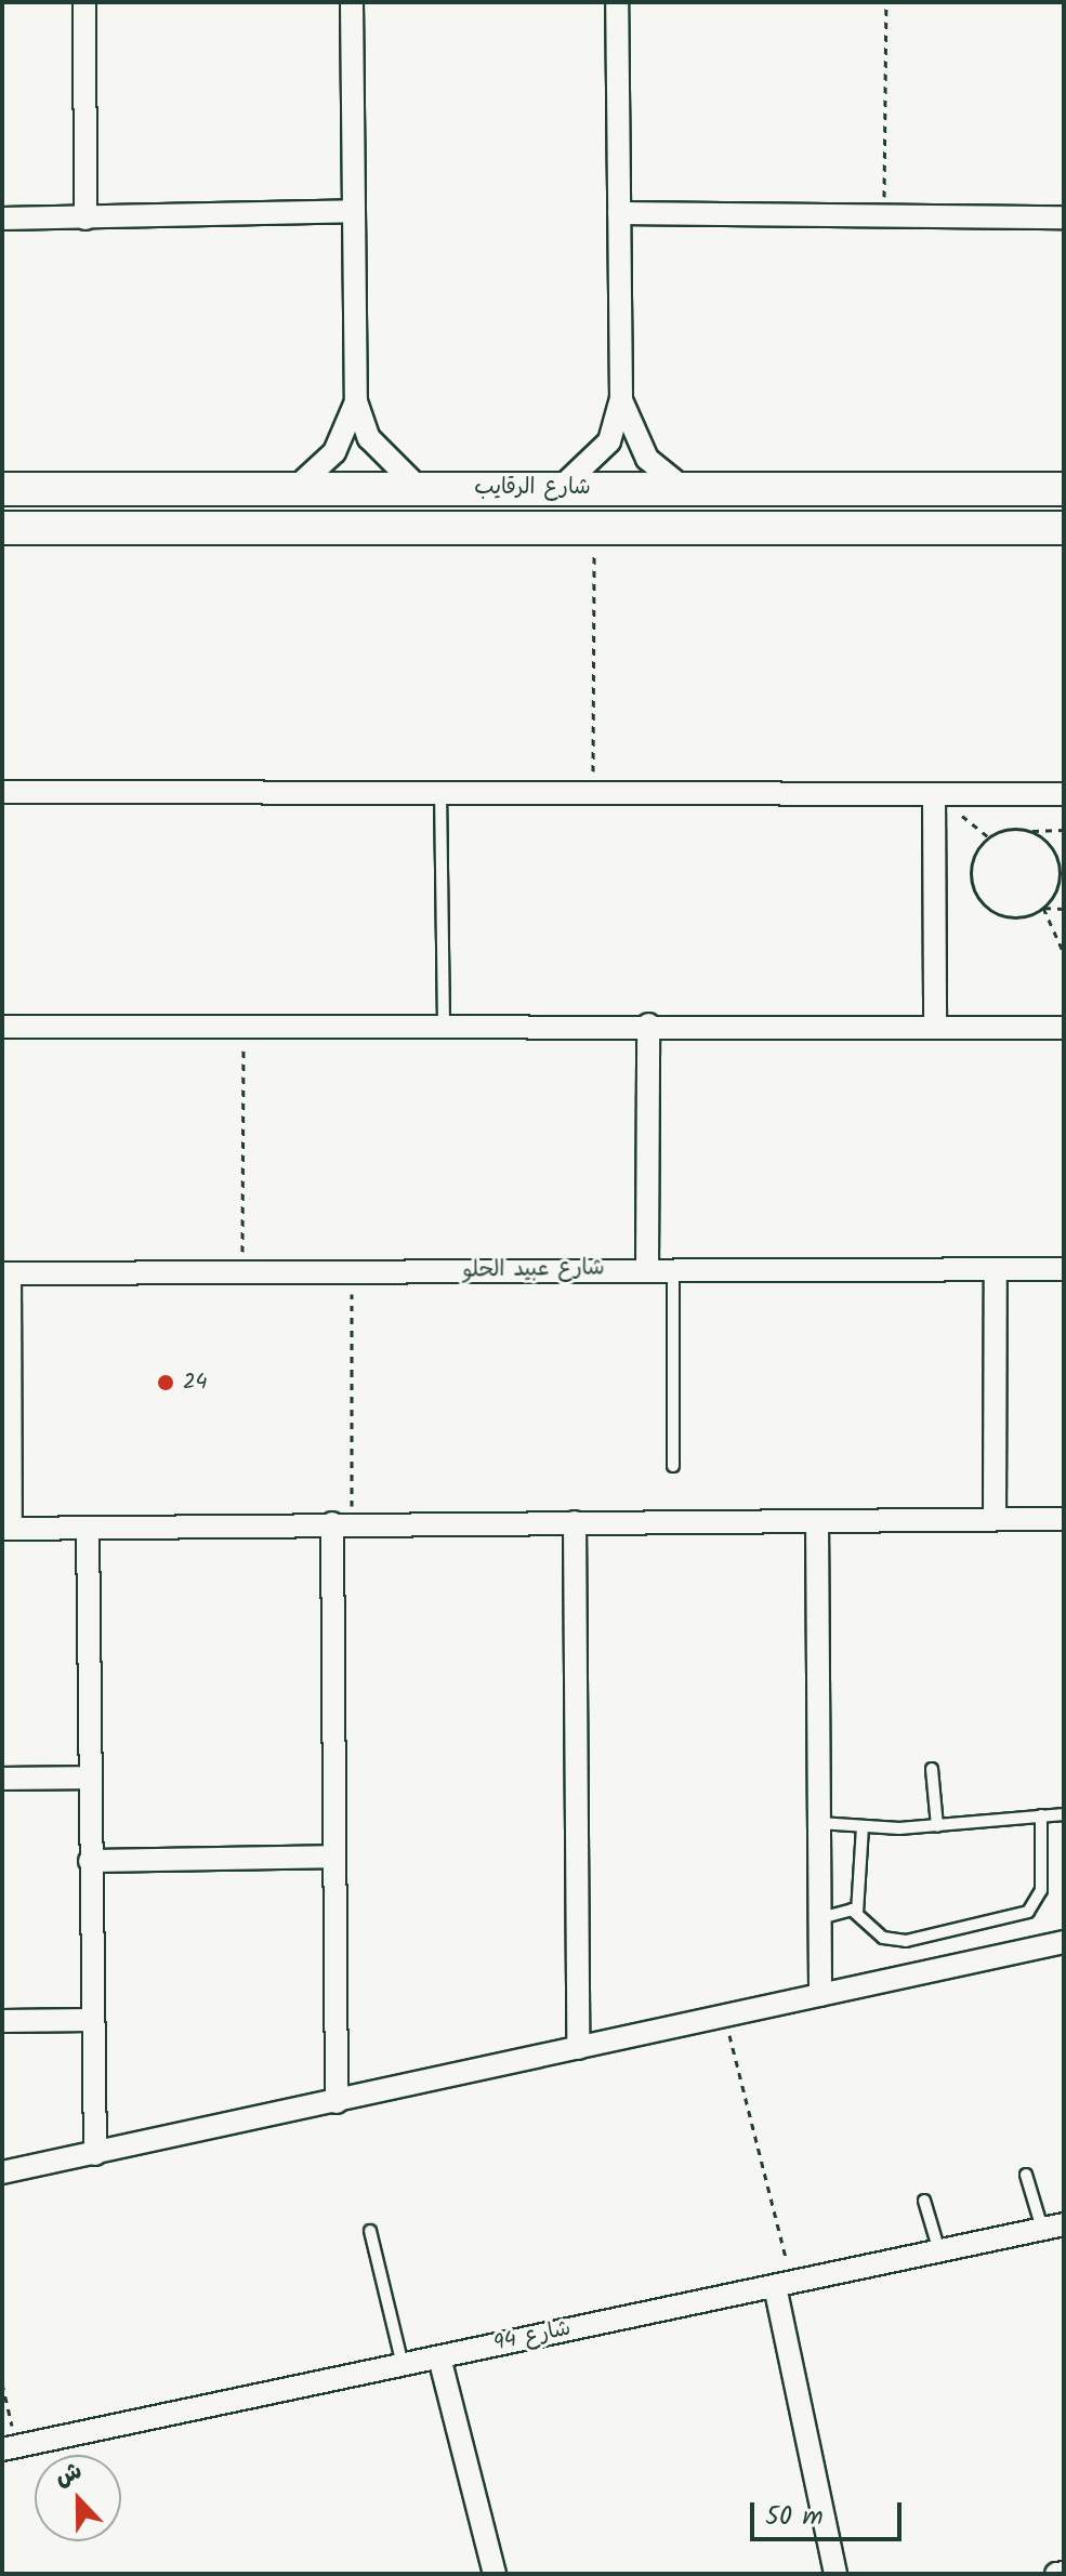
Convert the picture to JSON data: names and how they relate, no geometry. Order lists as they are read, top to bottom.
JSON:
{
  "streets": {
    "street": ["شارع الرقايب", "شارع عبيد الحلو", "شارع 94"]
  },
  "places": ["24"],
  "scale_bar": "50 m",
  "north": "top"
}
